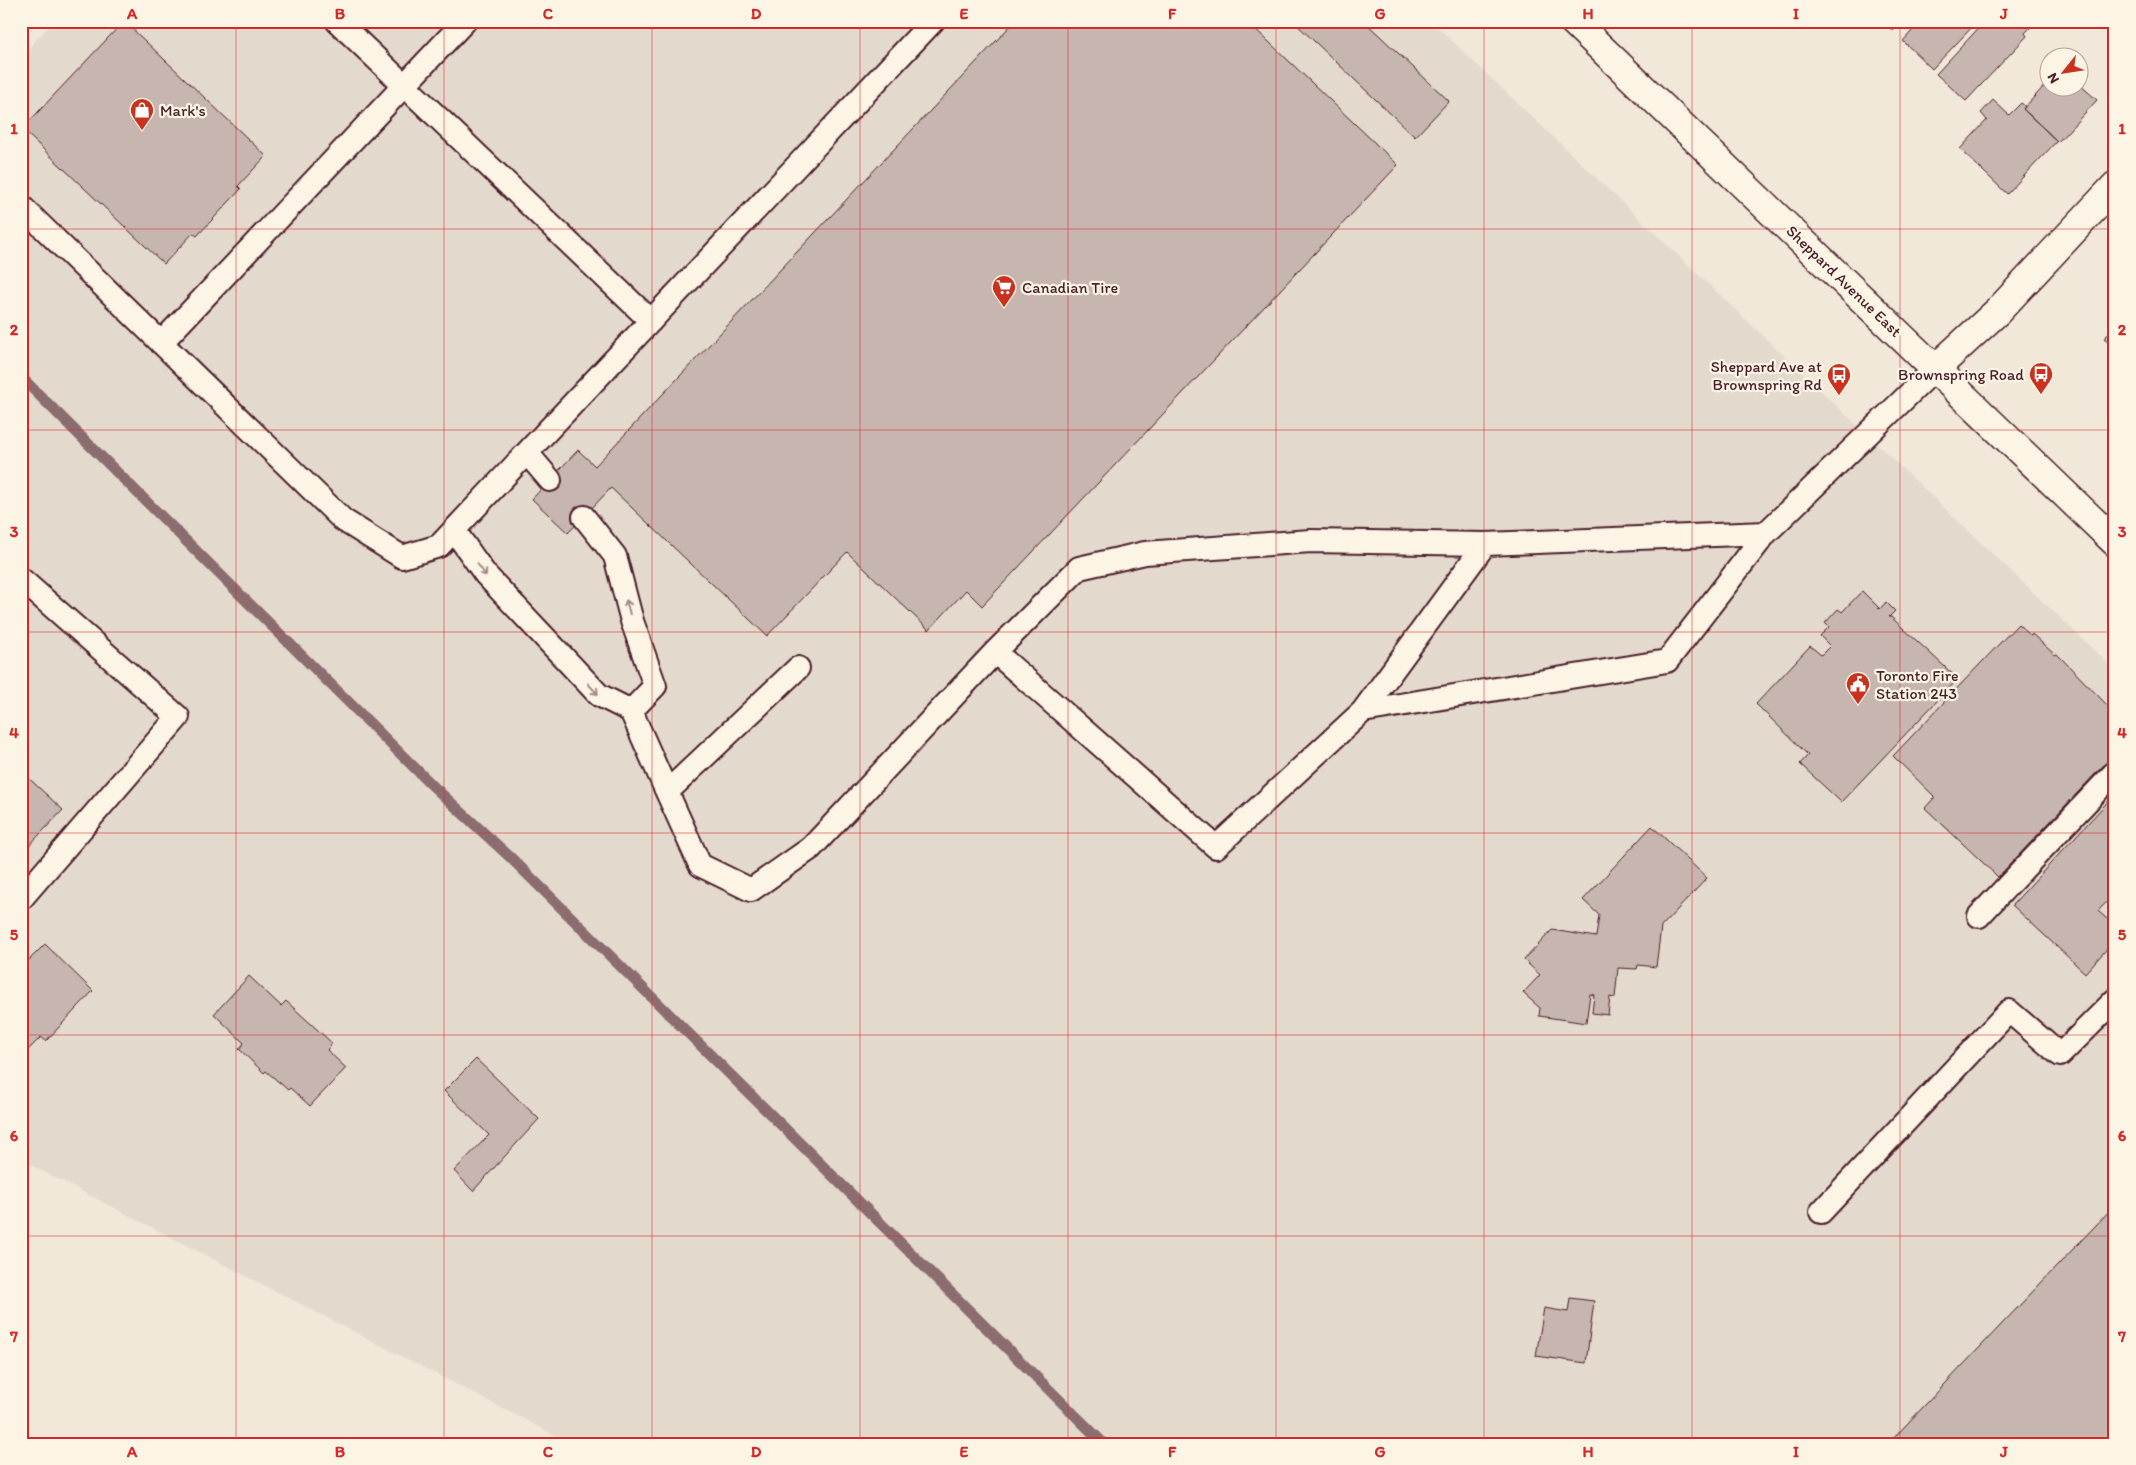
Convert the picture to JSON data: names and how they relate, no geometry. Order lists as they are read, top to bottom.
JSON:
{
  "streets": {
    "main road": ["Sheppard Avenue East"]
  },
  "places": {
    "shop": ["Mark's"],
    "supermarket": ["Canadian Tire"],
    "bus stop": ["Brownspring Road", "Sheppard Ave at Brownspring Rd"],
    "public building": ["Toronto Fire Station 243"]
  },
  "north": "bottom left",
  "grid": {
    "columns": [
      "A",
      "B",
      "C",
      "D",
      "E",
      "F",
      "G",
      "H",
      "I",
      "J"
    ],
    "rows": [
      "1",
      "2",
      "3",
      "4",
      "5",
      "6",
      "7"
    ]
  }
}
